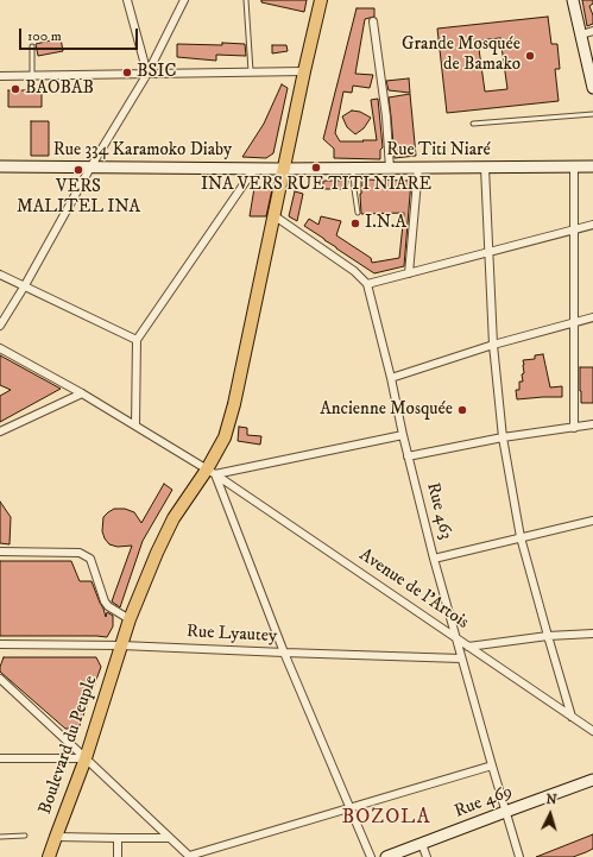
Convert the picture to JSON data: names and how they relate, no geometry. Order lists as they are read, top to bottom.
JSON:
{
  "streets": {
    "main road": [
      "Rue 334 Karamoko Diaby",
      "Rue Titi Niaré",
      "Boulevard du Peuple",
      "Rue 469"
    ],
    "street": ["Rue 463", "Avenue de l'Artois", "Rue Lyautey"]
  },
  "crossings": [
    ["Rue 334 Karamoko Diaby", "Rue Titi Niaré"],
    ["Rue 334 Karamoko Diaby", "Boulevard du Peuple"],
    ["Rue Titi Niaré", "Boulevard du Peuple"],
    ["Rue 463", "Avenue de l'Artois"],
    ["Rue 463", "Rue Lyautey"],
    ["Rue 463", "Rue 469"],
    ["Avenue de l'Artois", "Boulevard du Peuple"],
    ["Rue Lyautey", "Boulevard du Peuple"]
  ],
  "districts": ["BOZOLA"],
  "places": [
    "Grande Mosquée de Bamako",
    "BSIC",
    "BAOBAB",
    "INA VERS RUE TITI NIARE",
    "VERS MALITEL INA",
    "I.N.A",
    "Ancienne Mosquée"
  ],
  "scale_bar": "100 m",
  "north": "top"
}
